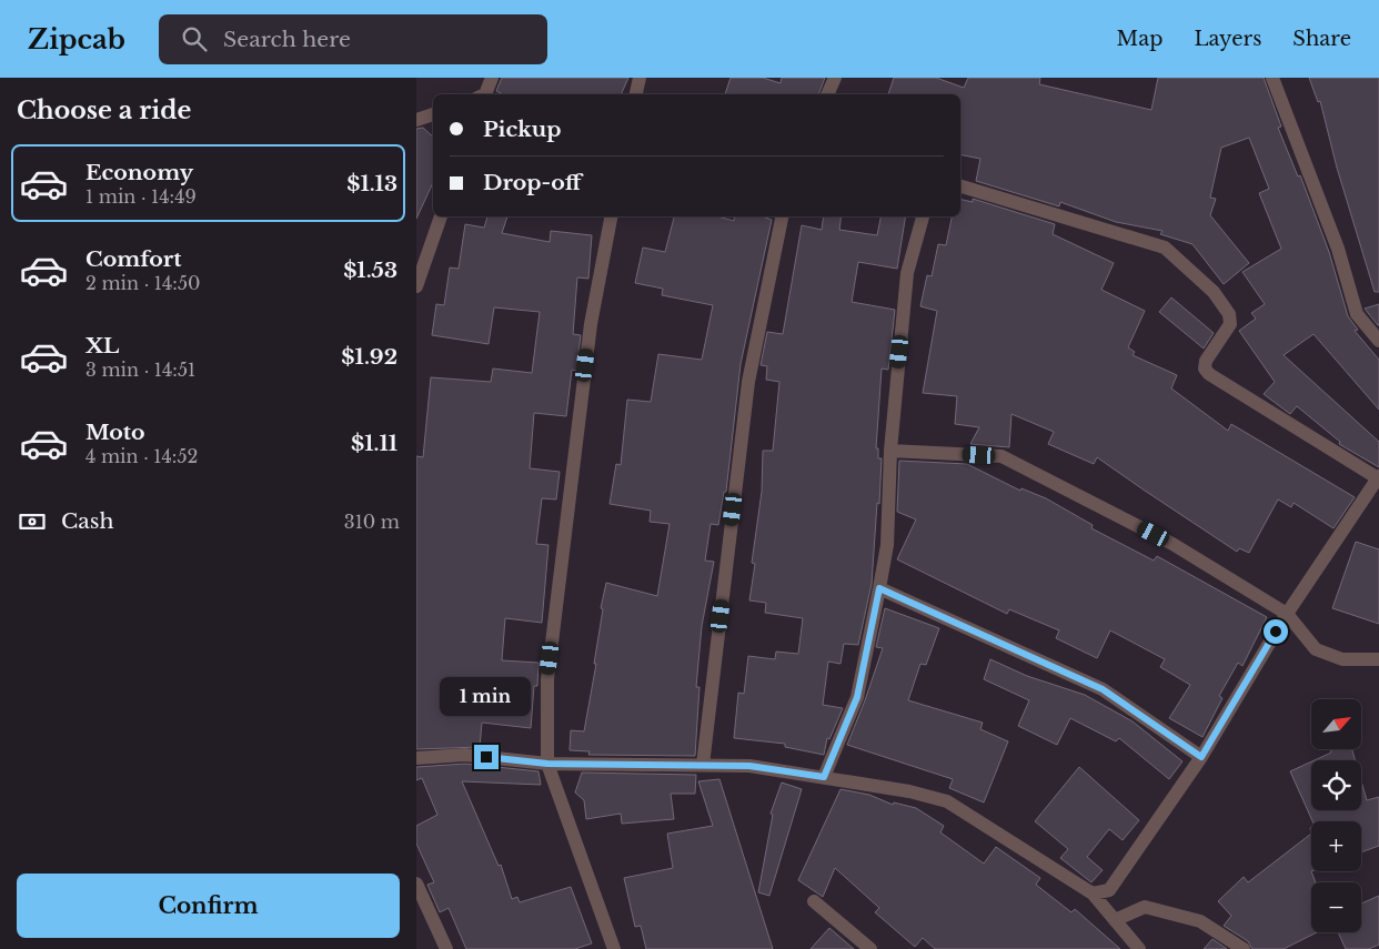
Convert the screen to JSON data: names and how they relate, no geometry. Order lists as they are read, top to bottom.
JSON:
{
  "north": "top right",
  "page": {
    "header": "Zipcab",
    "search": "Search here",
    "nav": ["Map", "Layers", "Share"],
    "heading": "Choose a ride",
    "banner": ["Pickup", "Drop-off"],
    "list": [
      {
        "name": "Economy",
        "note": "1 min · 14:49",
        "value": "$1.13"
      },
      {
        "name": "Comfort",
        "note": "2 min · 14:50",
        "value": "$1.53"
      },
      {
        "name": "XL",
        "note": "3 min · 14:51",
        "value": "$1.92"
      },
      {
        "name": "Moto",
        "note": "4 min · 14:52",
        "value": "$1.11"
      }
    ],
    "pay": ["Cash", "310 m"],
    "bubble": "1 min",
    "map_buttons": ["+", "−"],
    "buttons": "Confirm"
  }
}
